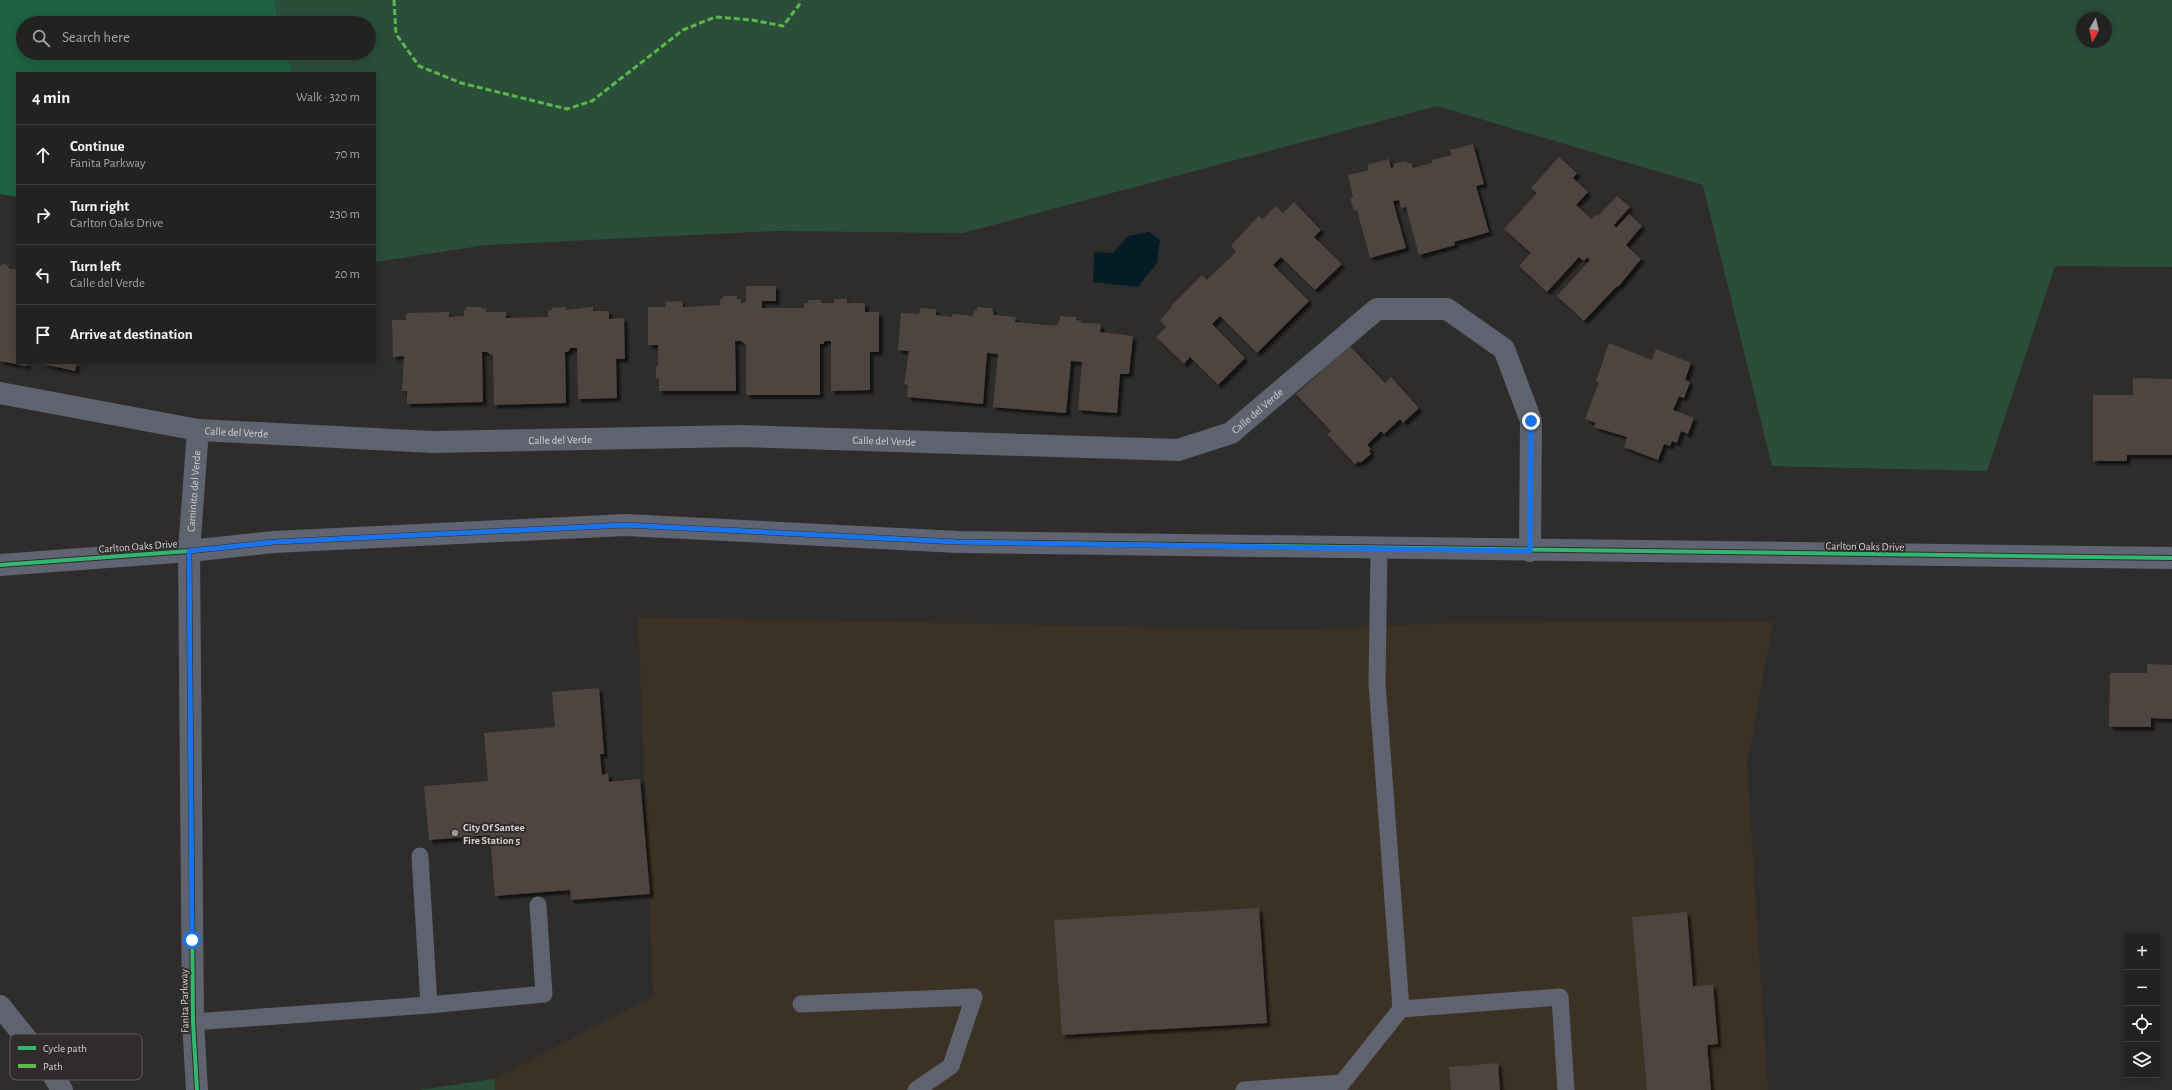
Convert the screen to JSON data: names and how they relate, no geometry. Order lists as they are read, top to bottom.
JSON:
{
  "streets": {
    "main road": ["Carlton Oaks Drive"],
    "street": ["Calle del Verde", "Caminito del Verde", "Fanita Parkway"]
  },
  "crossings": [
    ["Calle del Verde", "Caminito del Verde"],
    ["Calle del Verde", "Carlton Oaks Drive"],
    ["Caminito del Verde", "Carlton Oaks Drive"],
    ["Caminito del Verde", "Fanita Parkway"],
    ["Carlton Oaks Drive", "Fanita Parkway"]
  ],
  "places": ["City Of Santee Fire Station 5"],
  "legend": ["Cycle path", "Path"],
  "north": "bottom",
  "page": {
    "search": "Search here",
    "heading": ["4 min", "Walk · 320 m"],
    "list": [
      ["Continue", "Fanita Parkway", "70 m"],
      ["Turn right", "Carlton Oaks Drive", "230 m"],
      ["Turn left", "Calle del Verde", "20 m"],
      "Arrive at destination"
    ],
    "map_buttons": ["+", "−"]
  }
}
